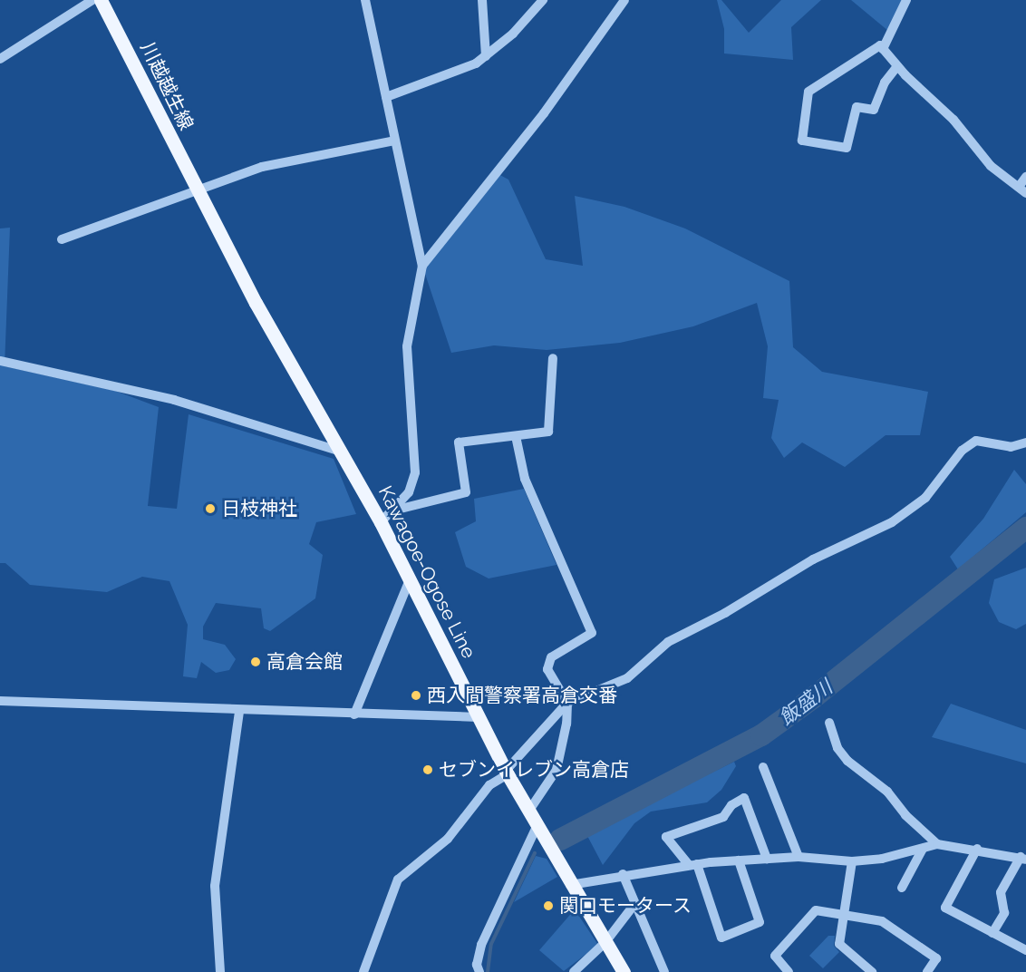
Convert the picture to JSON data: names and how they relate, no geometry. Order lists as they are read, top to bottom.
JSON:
{
  "streets": {
    "main road": ["川越越生線", "Kawagoe-Ogose Line"]
  },
  "crossings": [
    ["川越越生線", "Kawagoe-Ogose Line"]
  ],
  "water": ["飯盛川"],
  "places": [
    "日枝神社",
    "高倉会館",
    "西入間警察署高倉交番",
    "セブンイレブン高倉店",
    "関口モータース"
  ]
}
